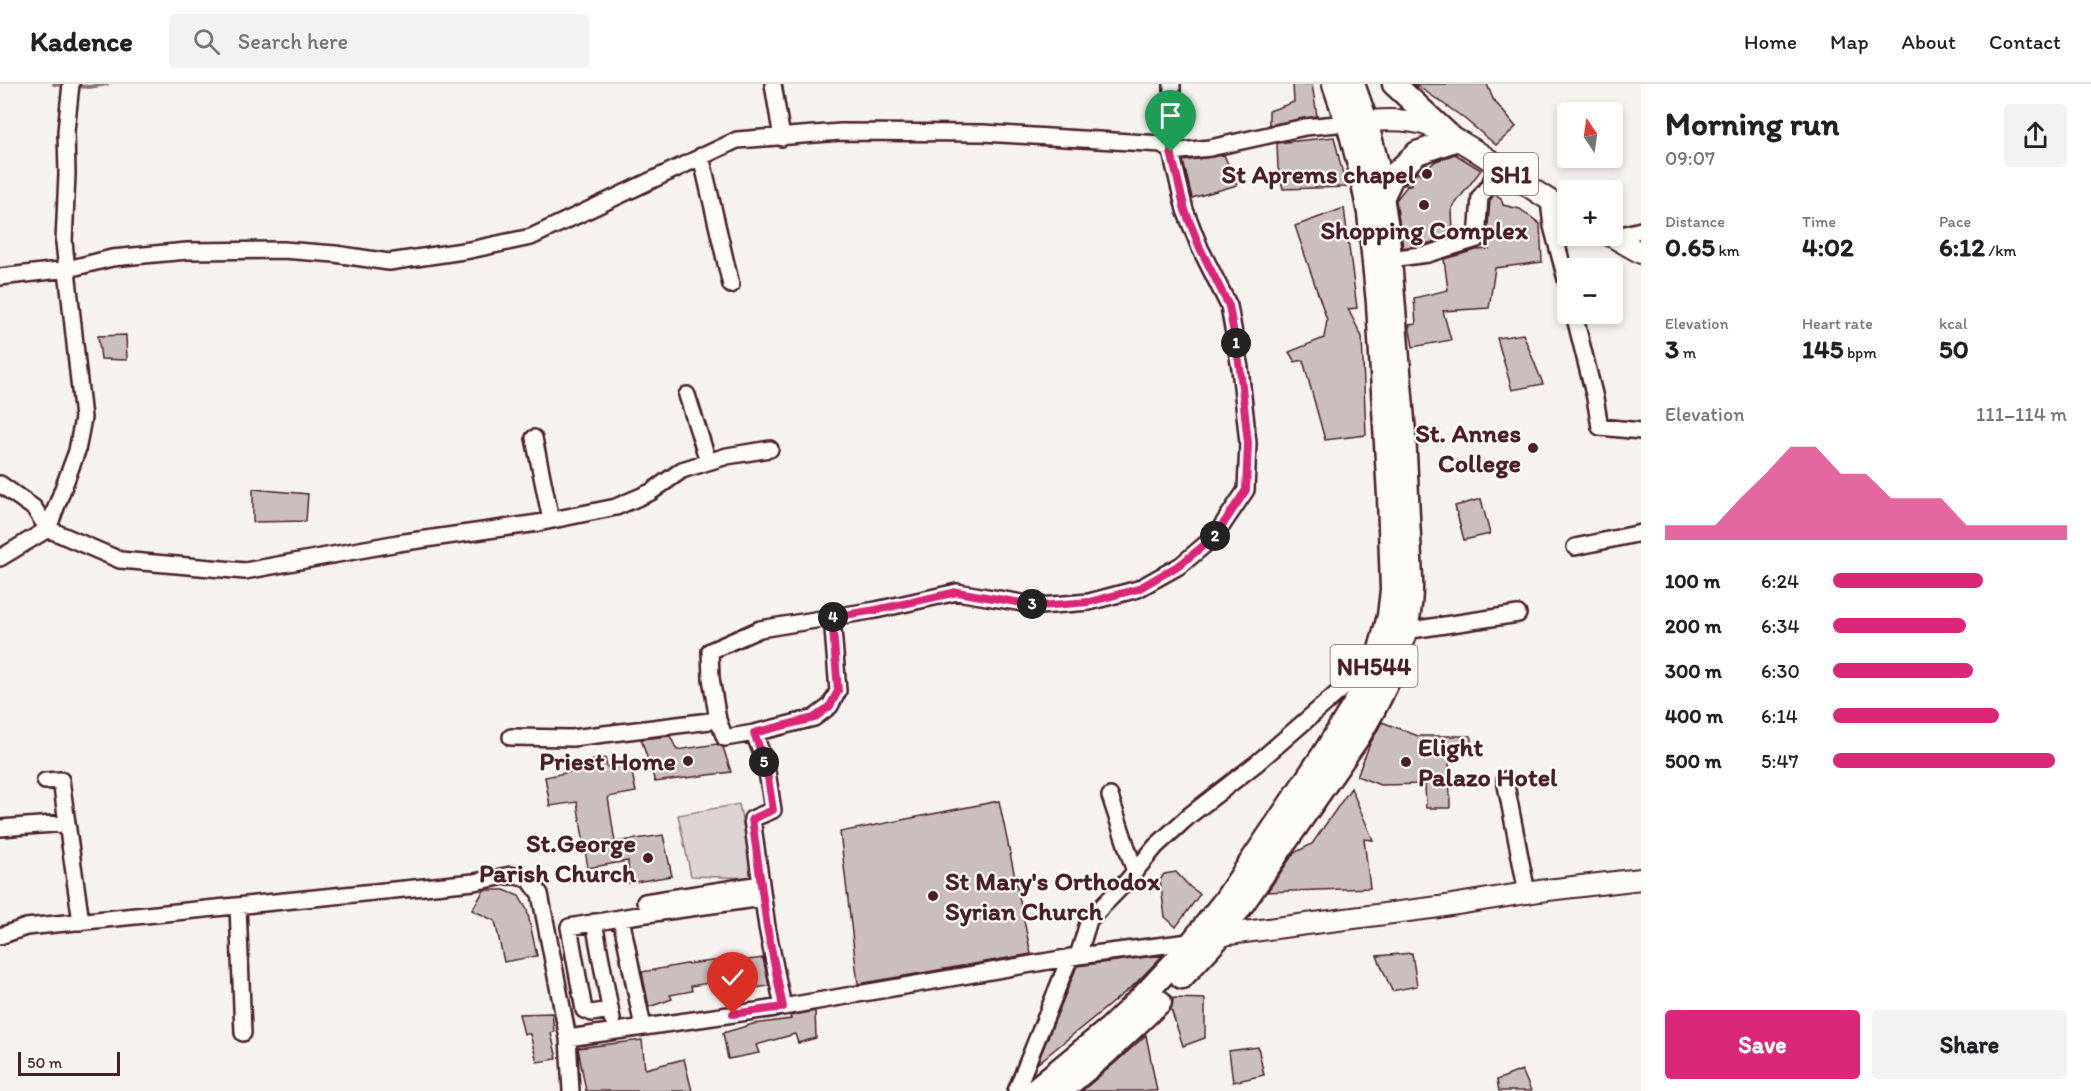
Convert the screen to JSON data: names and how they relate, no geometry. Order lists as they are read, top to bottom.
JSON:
{
  "streets": {
    "highway": ["SH1", "NH544"]
  },
  "crossings": [
    ["SH1", "NH544"]
  ],
  "places": [
    "St Aprems chapel",
    "Shopping Complex",
    "St. Annes College",
    "Priest Home",
    "Elight Palazo Hotel",
    "St.George Parish Church",
    "St Mary's Orthodox Syrian Church"
  ],
  "scale_bar": "50 m",
  "north": "top",
  "page": {
    "header": "Kadence",
    "search": "Search here",
    "nav": [
      "Home",
      "Map",
      "About",
      "Contact"
    ],
    "heading": ["Morning run", "09:07"],
    "map_buttons": ["+", "−"],
    "stats": [
      ["Distance", "0.65 km"],
      ["Time", "4:02"],
      ["Pace", "6:12 /km"],
      ["Elevation", "3 m"],
      ["Heart rate", "145 bpm"],
      ["kcal", "50"]
    ],
    "pins": [
      "1",
      "2",
      "3",
      "4",
      "5"
    ],
    "chart": ["Elevation", "111–114 m"],
    "list": [
      {
        "name": "100 m",
        "note": "6:24"
      },
      {
        "name": "200 m",
        "note": "6:34"
      },
      {
        "name": "300 m",
        "note": "6:30"
      },
      {
        "name": "400 m",
        "note": "6:14"
      },
      {
        "name": "500 m",
        "note": "5:47"
      }
    ],
    "buttons": ["Save", "Share"],
    "scale": "50 m"
  }
}
